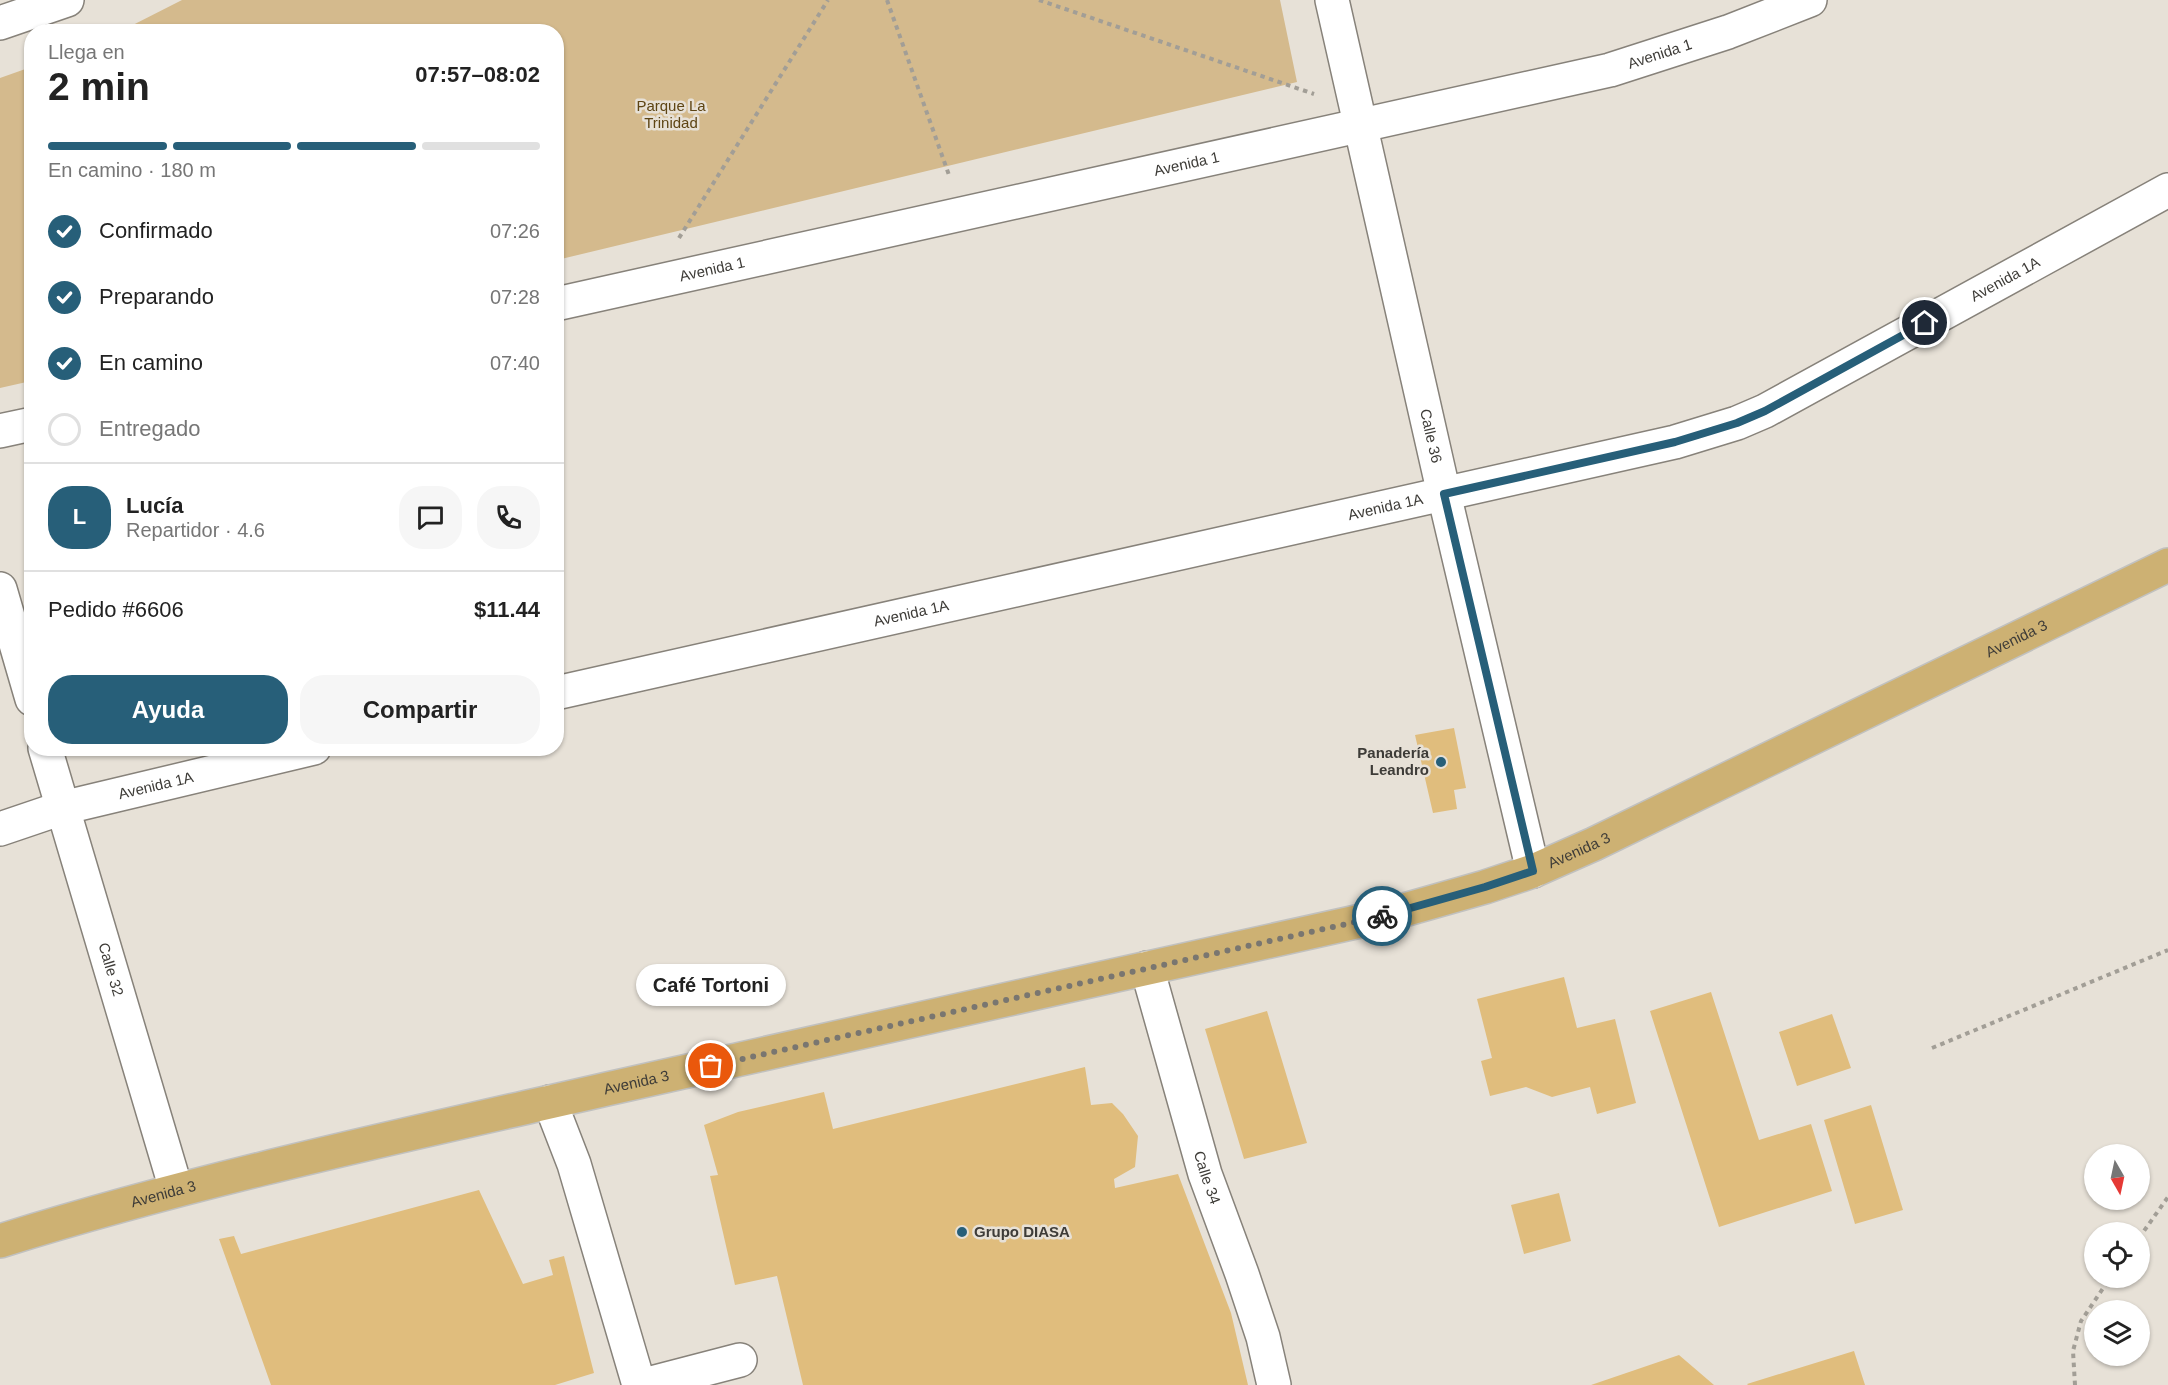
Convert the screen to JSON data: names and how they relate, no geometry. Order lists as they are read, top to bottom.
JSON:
{
  "streets": {
    "main road": ["Avenida 3"],
    "street": [
      "Avenida 1",
      "Avenida 1A",
      "Calle 36",
      "Calle 32",
      "Calle 34"
    ]
  },
  "crossings": [
    ["Avenida 1", "Calle 36"],
    ["Avenida 1A", "Calle 36"],
    ["Avenida 1A", "Calle 32"],
    ["Calle 36", "Avenida 3"],
    ["Avenida 3", "Calle 32"],
    ["Avenida 3", "Calle 34"]
  ],
  "parks": ["Parque La Trinidad"],
  "places": ["Panadería Leandro", "Café Tortoni", "Grupo DIASA"],
  "north": "bottom",
  "page": {
    "heading": ["2 min", "Llega en", "07:57–08:02"],
    "panel": [
      "Lucía",
      "Repartidor · 4.6",
      "Pedido #6606",
      "$11.44"
    ],
    "bar": "En camino · 180 m",
    "list": [
      ["Confirmado", "07:26"],
      ["Preparando", "07:28"],
      ["En camino", "07:40"],
      "Entregado"
    ],
    "round": "L",
    "buttons": ["Ayuda", "Compartir"],
    "bubble": "Café Tortoni"
  }
}
